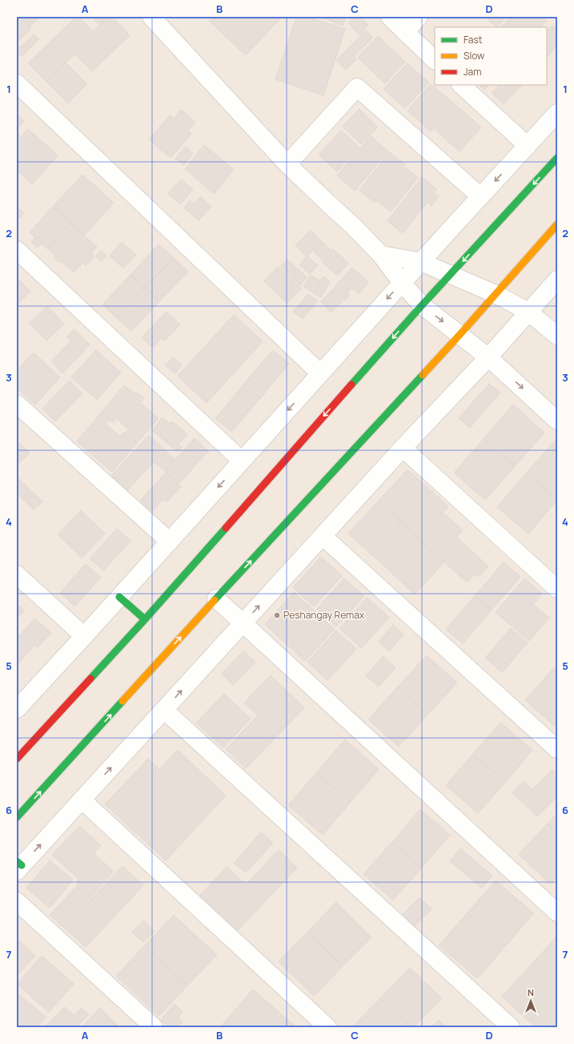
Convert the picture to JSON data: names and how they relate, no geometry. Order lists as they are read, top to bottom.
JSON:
{
  "places": ["Peshangay Remax"],
  "legend": ["Fast", "Slow", "Jam"],
  "north": "top",
  "grid": {
    "columns": [
      "A",
      "B",
      "C",
      "D"
    ],
    "rows": [
      "1",
      "2",
      "3",
      "4",
      "5",
      "6",
      "7"
    ]
  }
}
